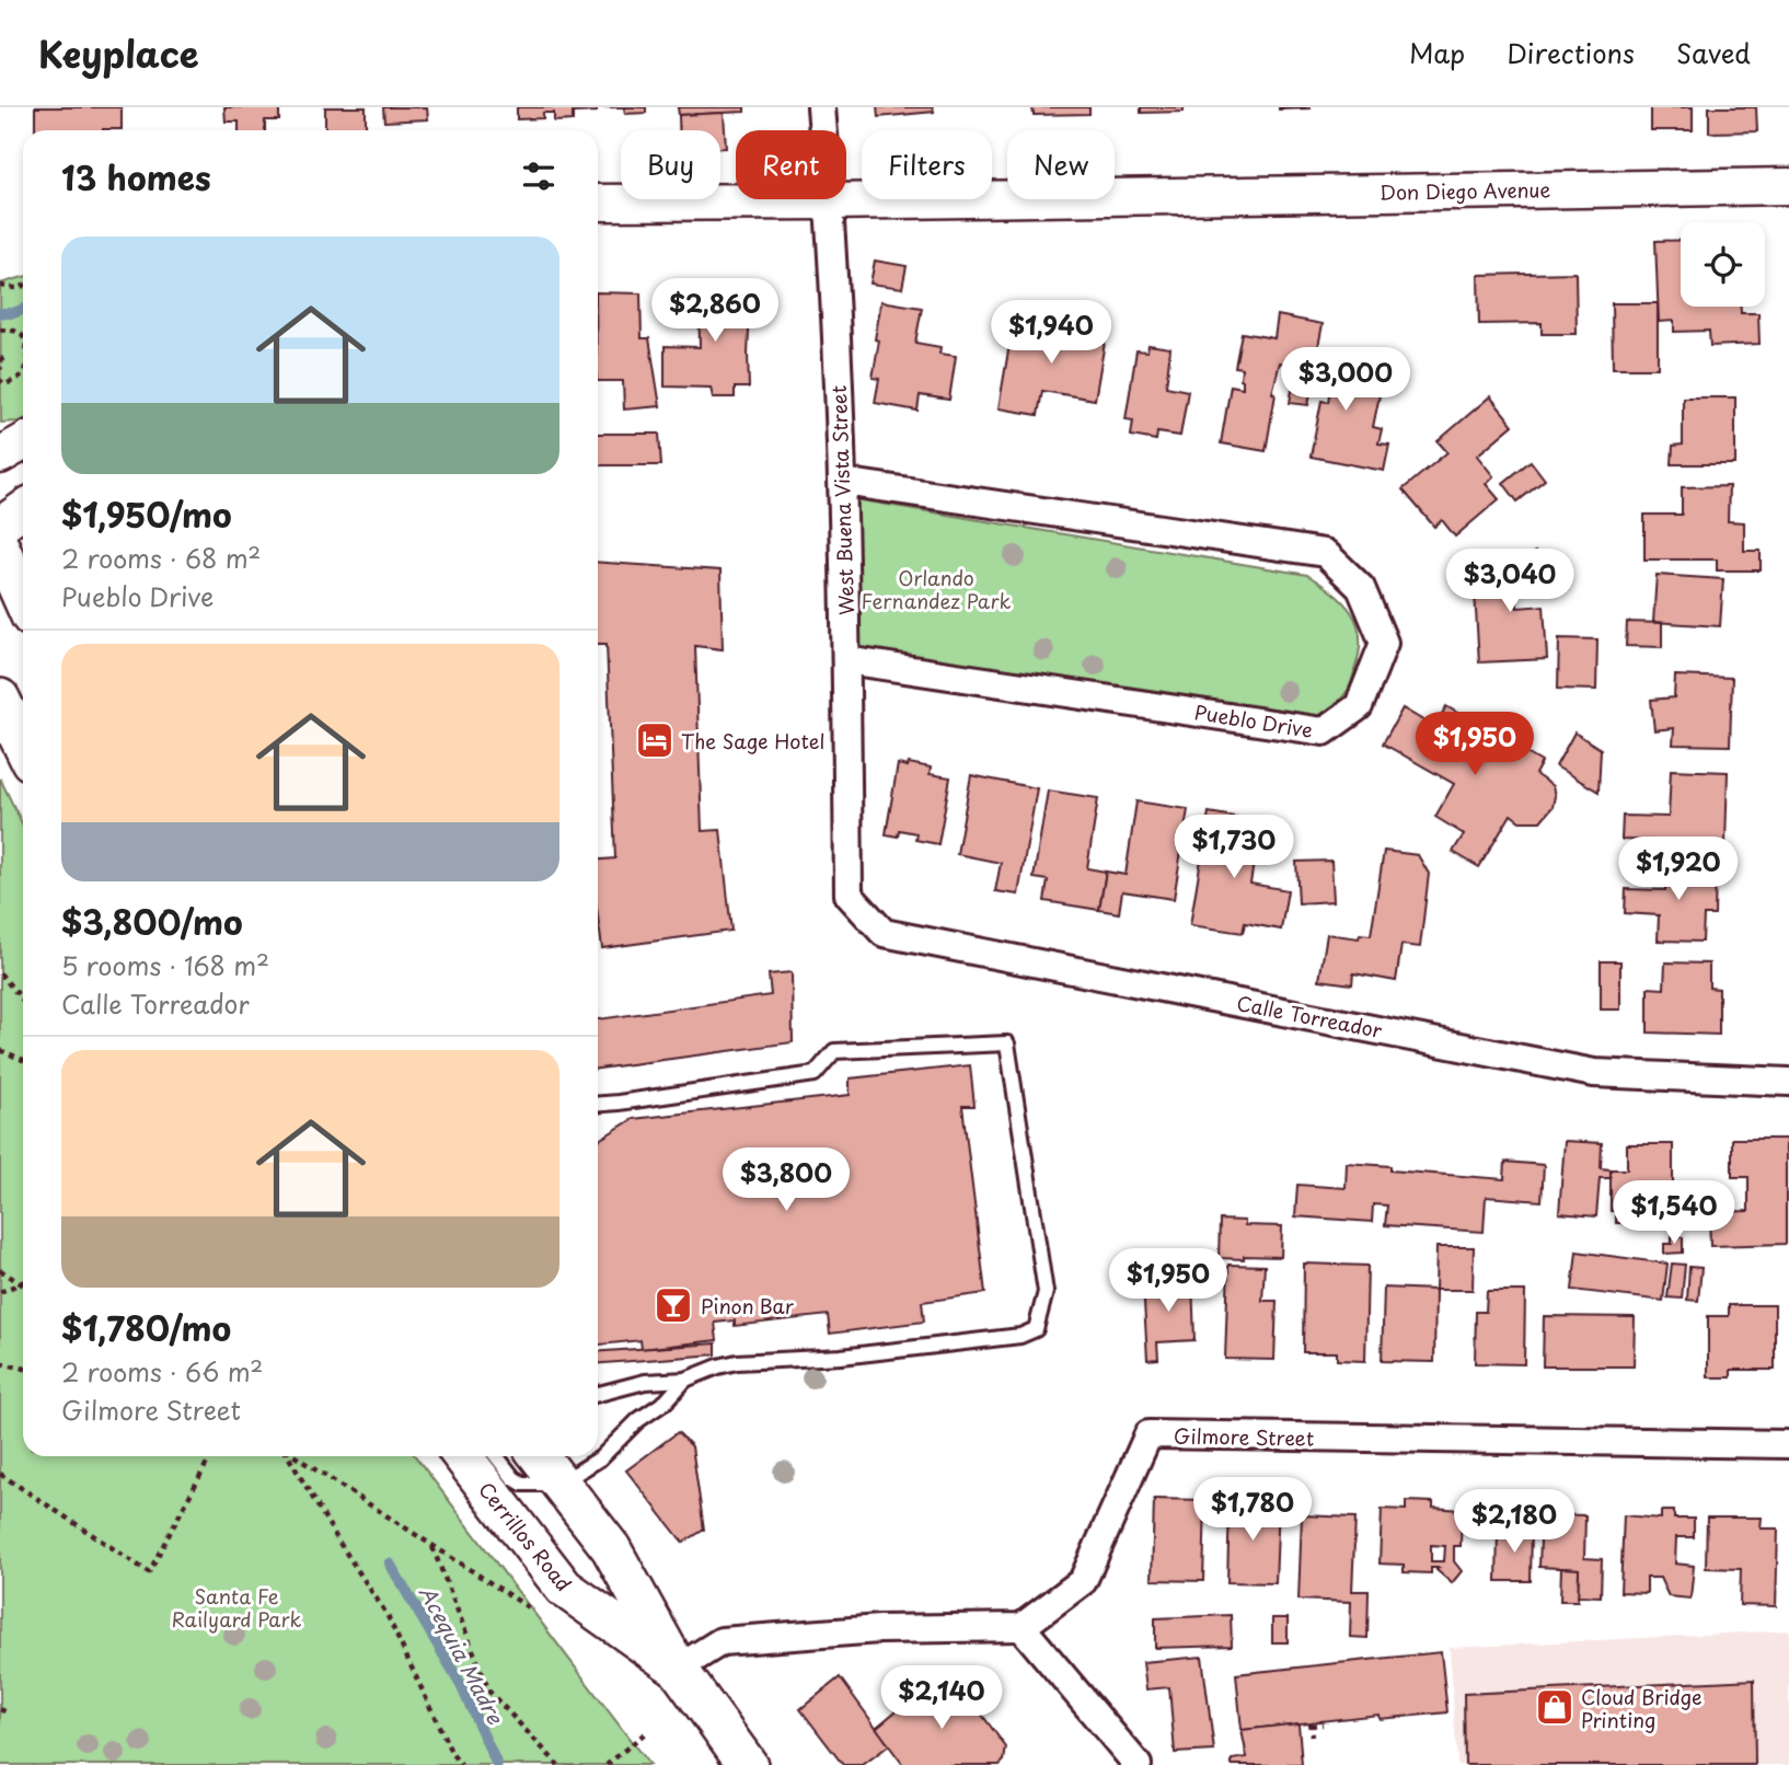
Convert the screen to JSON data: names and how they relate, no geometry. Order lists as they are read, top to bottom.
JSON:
{
  "streets": {
    "main road": ["Cerrillos Road"],
    "street": [
      "Don Diego Avenue",
      "West Buena Vista Street",
      "Pueblo Drive",
      "Calle Torreador",
      "Gilmore Street"
    ]
  },
  "crossings": [
    ["Don Diego Avenue", "West Buena Vista Street"],
    ["West Buena Vista Street", "Pueblo Drive"],
    ["West Buena Vista Street", "Calle Torreador"]
  ],
  "water": ["Acequia Madre"],
  "parks": ["Orlando Fernandez Park", "Santa Fe Railyard Park"],
  "places": {
    "hotel": ["The Sage Hotel"],
    "bar": ["Pinon Bar"],
    "shop": ["Cloud Bridge Printing"]
  },
  "page": {
    "header": "Keyplace",
    "nav": ["Map", "Directions", "Saved"],
    "chip": [
      "Buy",
      "Rent",
      "Filters",
      "New"
    ],
    "heading": "13 homes",
    "list": [
      {
        "name": "$1,950/mo",
        "note": "2 rooms · 68 m² · Pueblo Drive"
      },
      {
        "name": "$3,800/mo",
        "note": "5 rooms · 168 m² · Calle Torreador"
      },
      {
        "name": "$1,780/mo",
        "note": "2 rooms · 66 m² · Gilmore Street"
      }
    ],
    "price": [
      "$2,860",
      "$1,940",
      "$3,000",
      "$3,040",
      "$1,950",
      "$1,730",
      "$1,920",
      "$3,800",
      "$1,540",
      "$1,950",
      "$1,780",
      "$2,180",
      "$2,140"
    ]
  }
}
